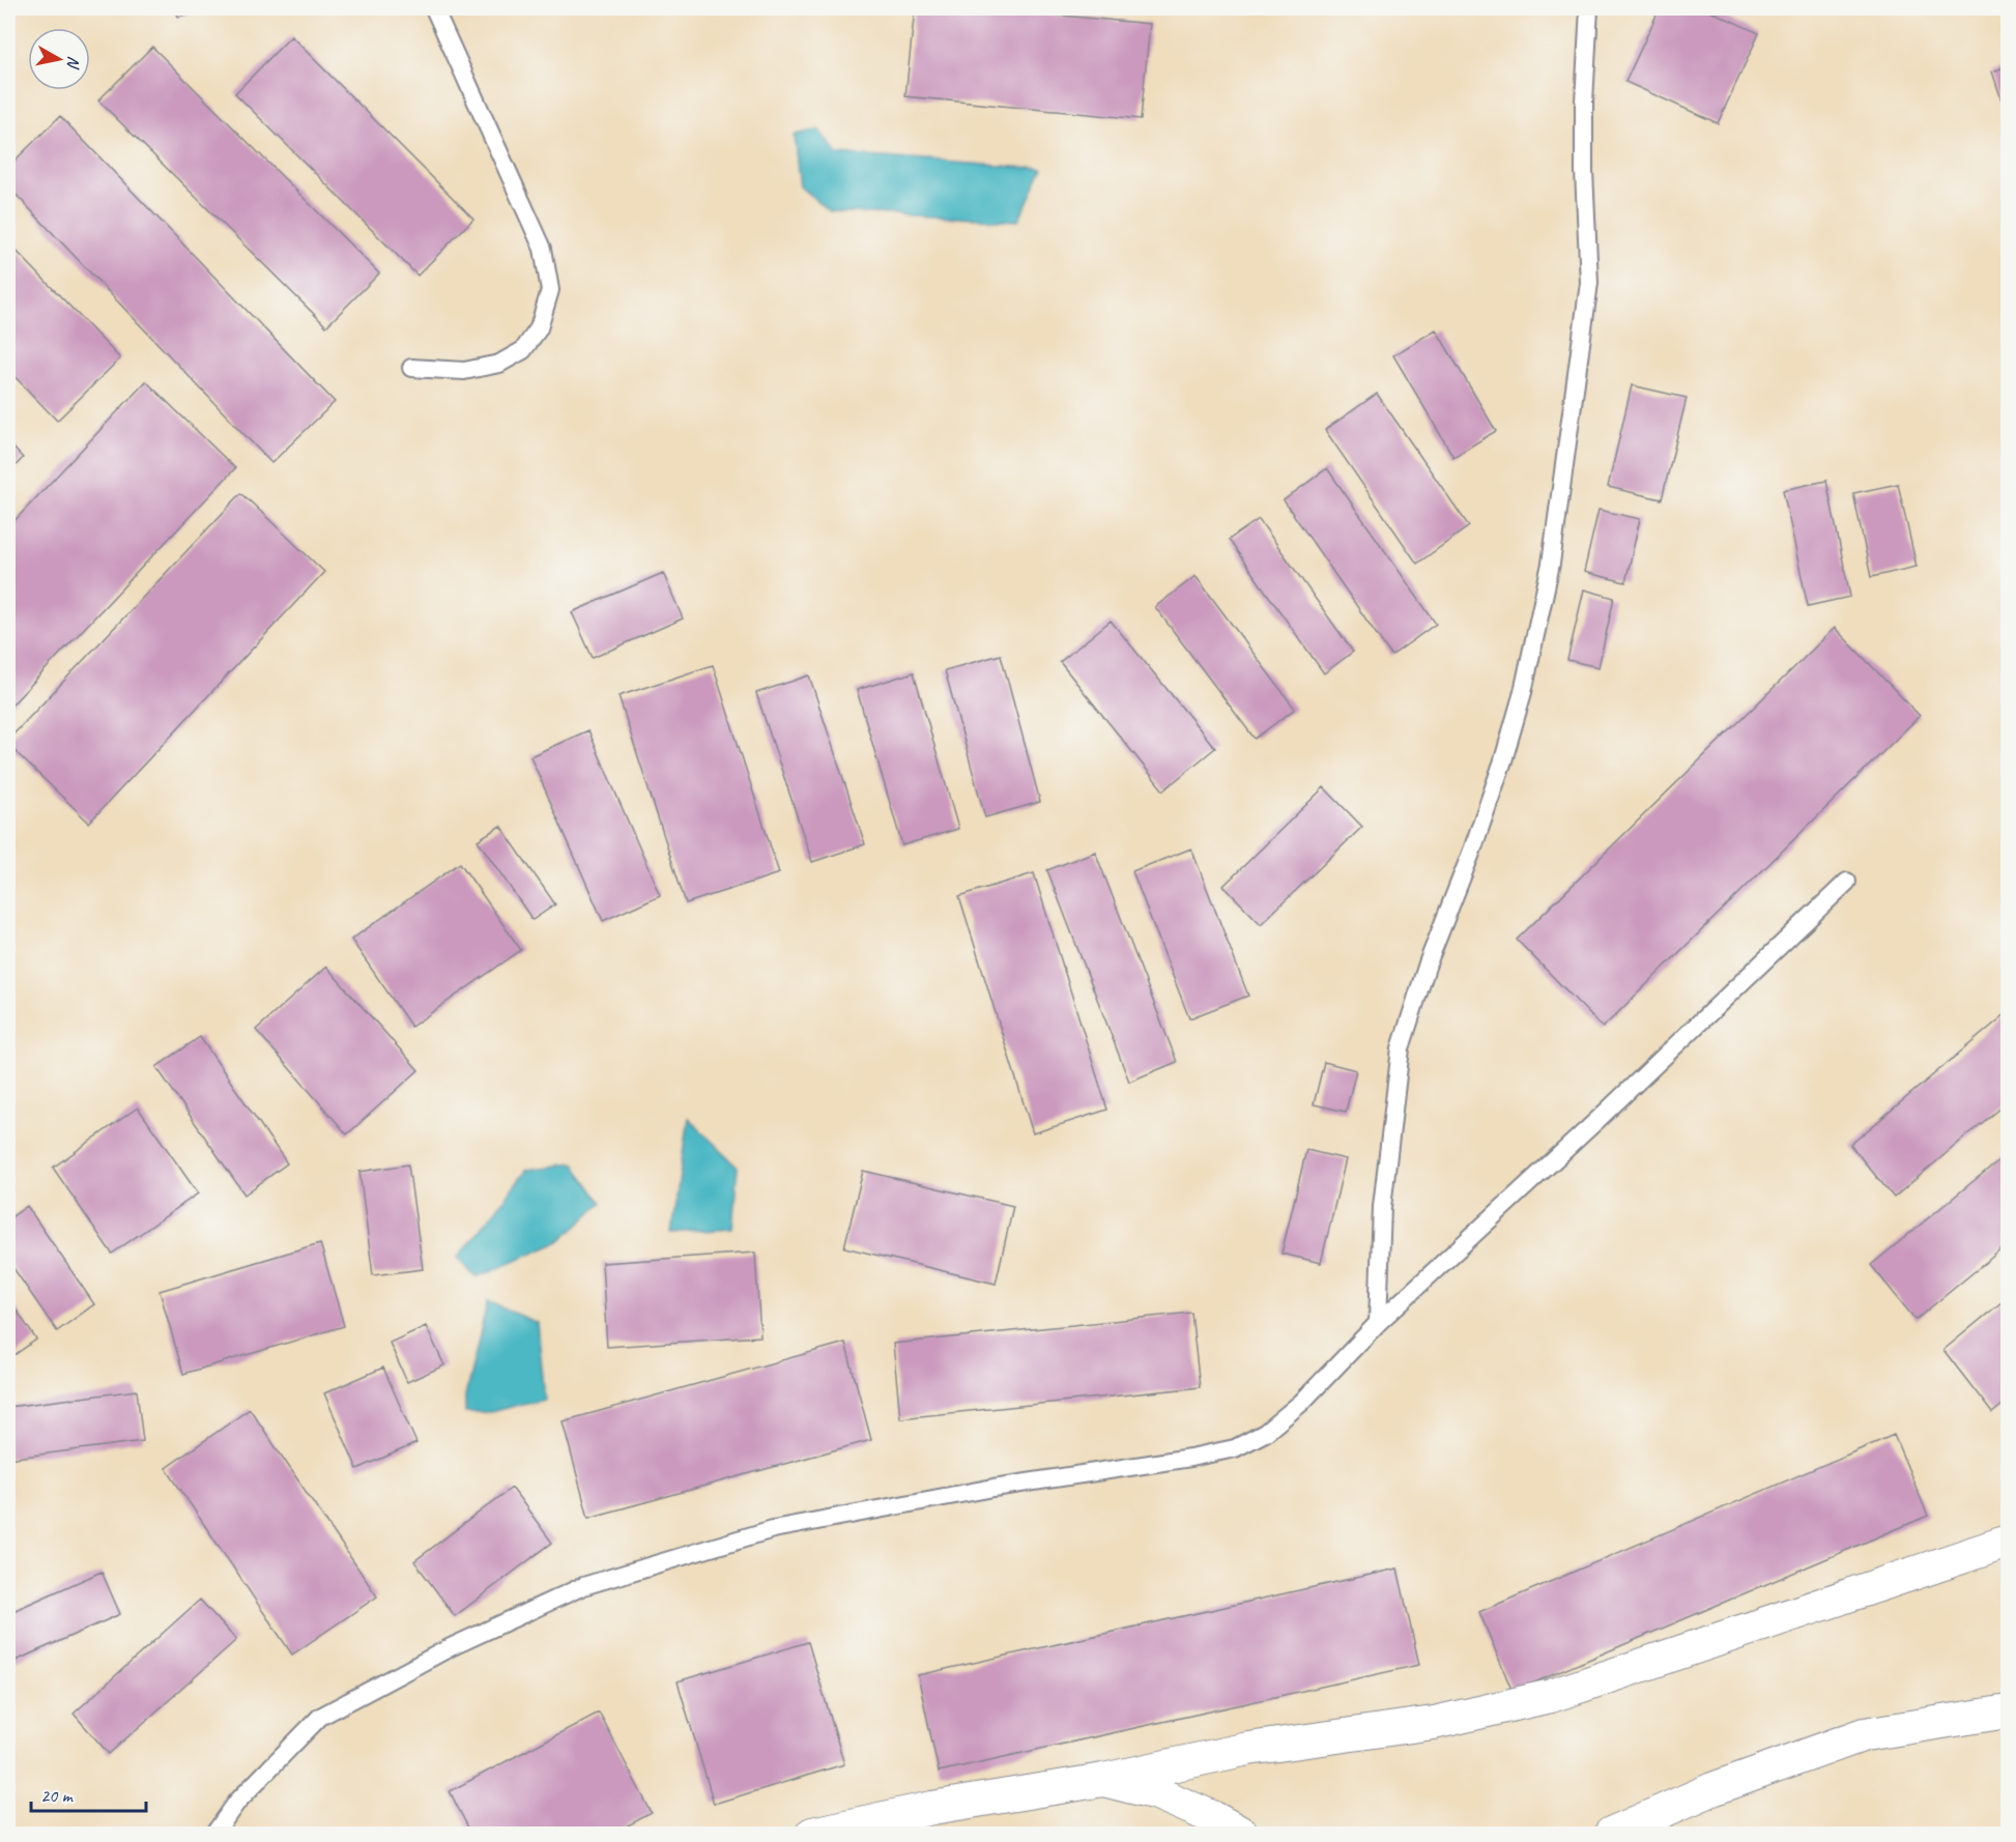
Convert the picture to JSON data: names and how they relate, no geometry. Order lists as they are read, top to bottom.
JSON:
{
  "scale_bar": "20 m",
  "north": "right"
}
